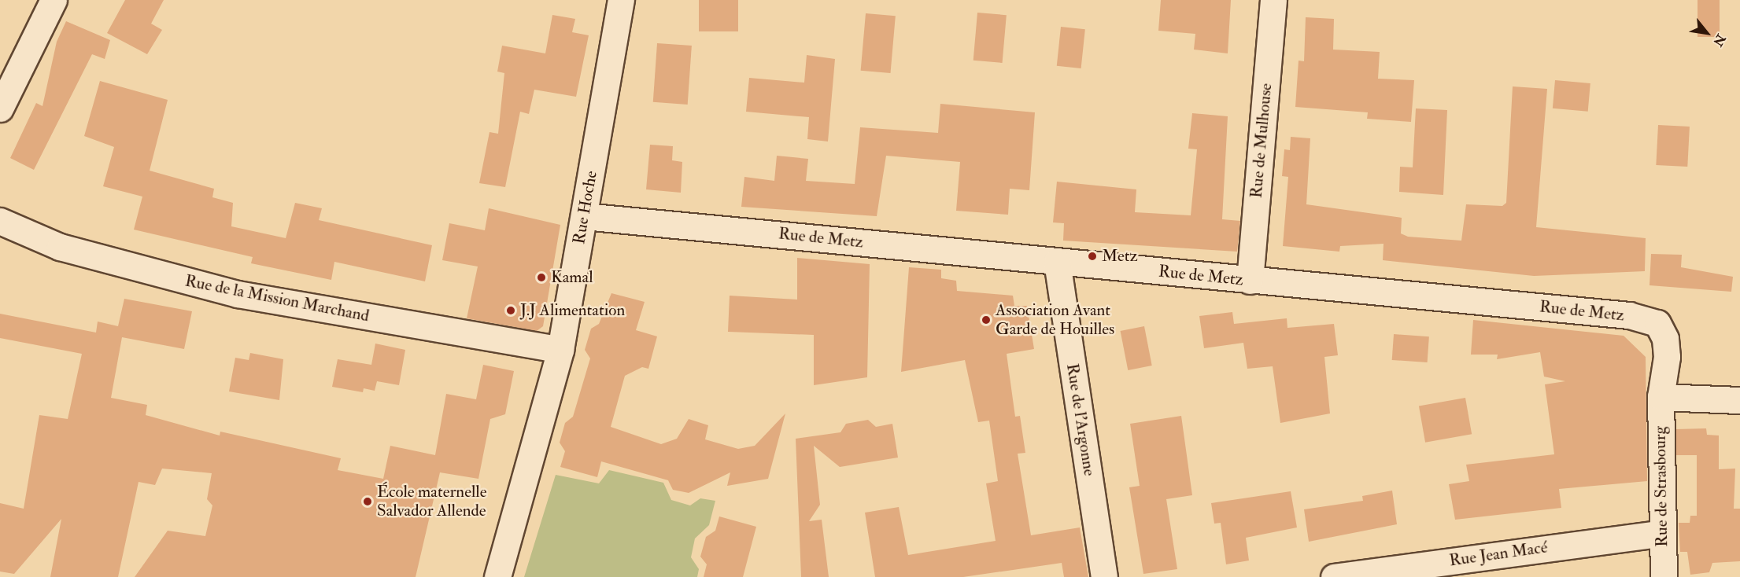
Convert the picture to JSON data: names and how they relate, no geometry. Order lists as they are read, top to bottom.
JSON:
{
  "streets": {
    "street": [
      "Rue de Mulhouse",
      "Rue Hoche",
      "Rue de Metz",
      "Rue de la Mission Marchand",
      "Rue de l'Argonne",
      "Rue de Strasbourg",
      "Rue Jean Macé"
    ]
  },
  "crossings": [
    ["Rue de Mulhouse", "Rue de Metz"],
    ["Rue Hoche", "Rue de Metz"],
    ["Rue Hoche", "Rue de la Mission Marchand"],
    ["Rue de Metz", "Rue de l'Argonne"],
    ["Rue de Metz", "Rue de Strasbourg"],
    ["Rue de Strasbourg", "Rue Jean Macé"]
  ],
  "places": [
    "Metz",
    "Kamal",
    "J.J Alimentation",
    "Association Avant Garde de Houilles",
    "École maternelle Salvador Allende"
  ],
  "north": "bottom right"
}
